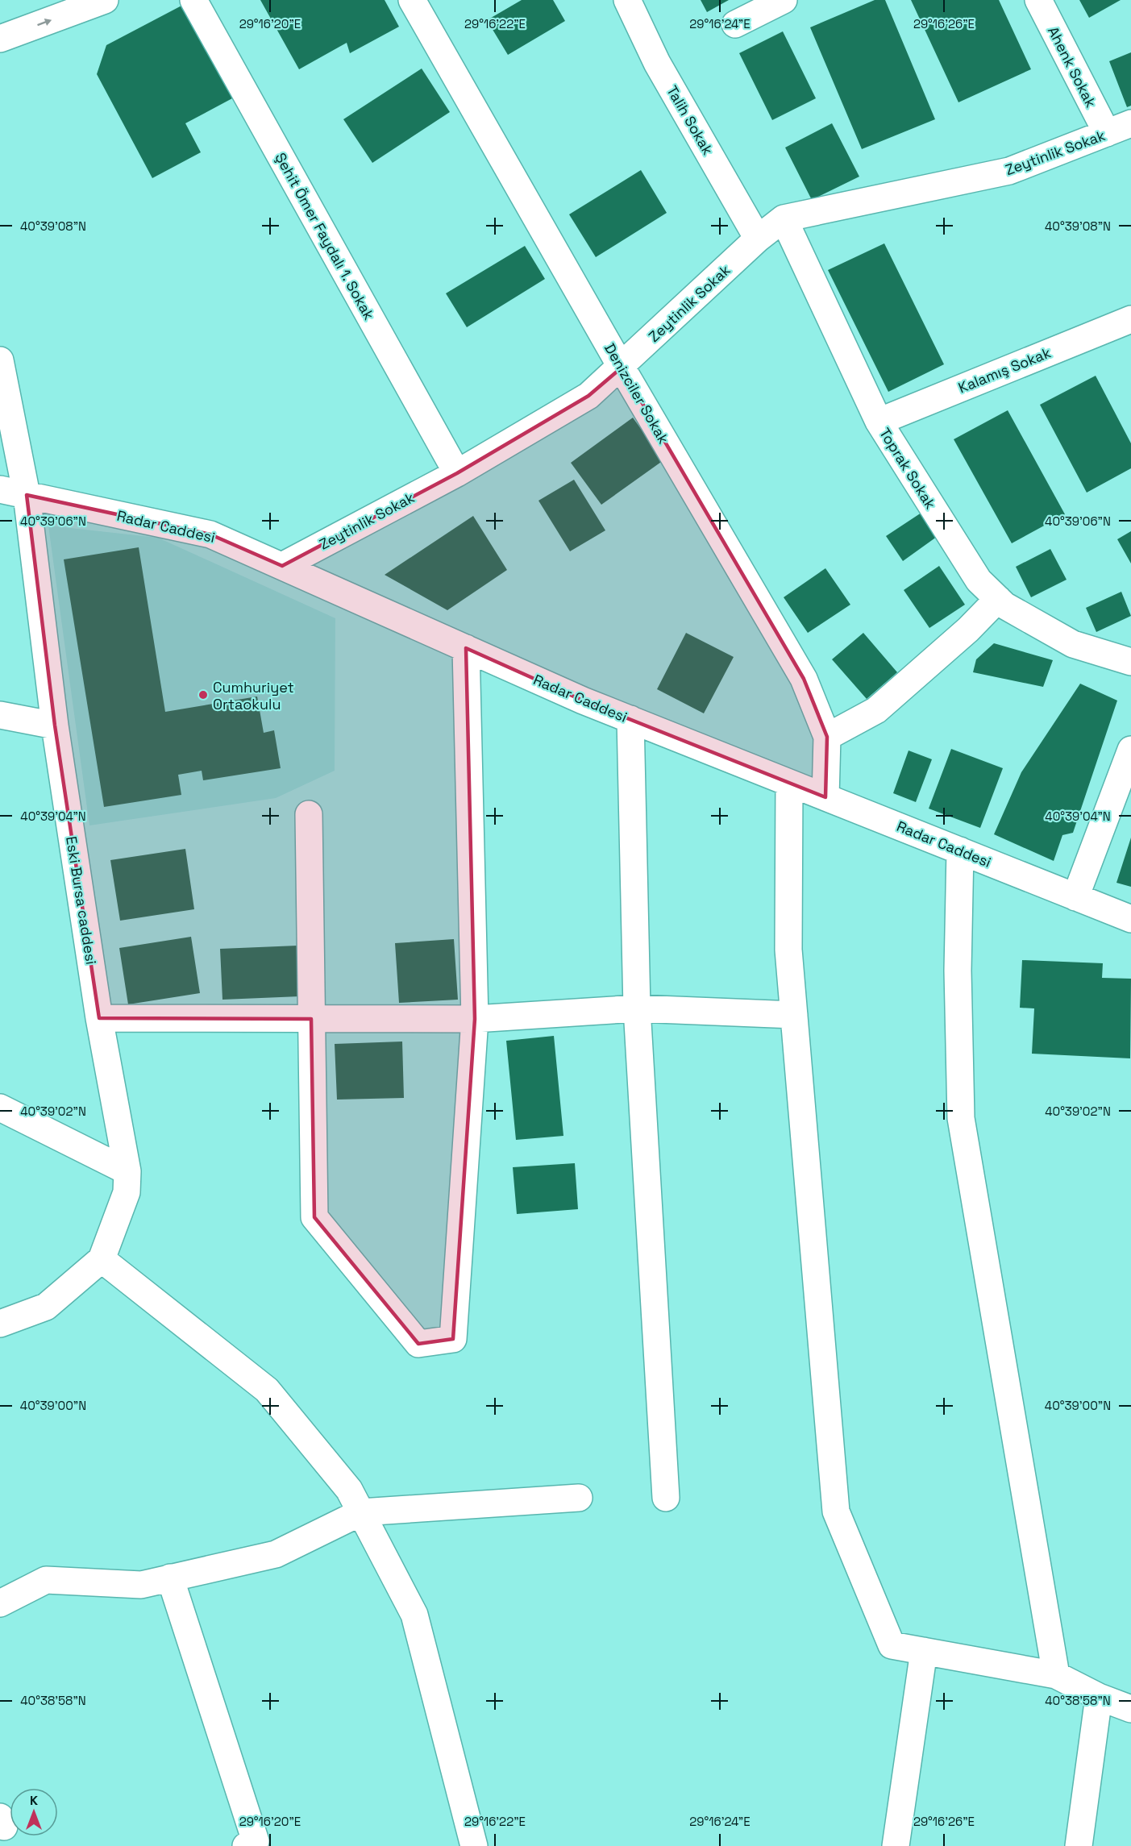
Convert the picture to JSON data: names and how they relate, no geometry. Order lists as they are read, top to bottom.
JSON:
{
  "streets": {
    "street": [
      "Ahenk Sokak",
      "Talih Sokak",
      "Zeytinlik Sokak",
      "Şehit Ömer Faydalı 1. Sokak",
      "Kalamış Sokak",
      "Denizciler Sokak",
      "Toprak Sokak",
      "Radar Caddesi",
      "Eski Bursa caddesi"
    ]
  },
  "crossings": [
    ["Ahenk Sokak", "Zeytinlik Sokak"],
    ["Talih Sokak", "Zeytinlik Sokak"],
    ["Zeytinlik Sokak", "Şehit Ömer Faydalı 1. Sokak"],
    ["Zeytinlik Sokak", "Denizciler Sokak"],
    ["Zeytinlik Sokak", "Toprak Sokak"],
    ["Zeytinlik Sokak", "Radar Caddesi"],
    ["Kalamış Sokak", "Toprak Sokak"],
    ["Denizciler Sokak", "Radar Caddesi"],
    ["Radar Caddesi", "Eski Bursa caddesi"]
  ],
  "places": ["Cumhuriyet Ortaokulu"],
  "north": "top",
  "coordinates": [
    "29°16'20\"E",
    "29°16'22\"E",
    "29°16'24\"E",
    "29°16'26\"E",
    "40°39'08\"N",
    "40°39'06\"N",
    "40°39'04\"N",
    "40°39'02\"N",
    "40°39'00\"N",
    "40°38'58\"N"
  ]
}
